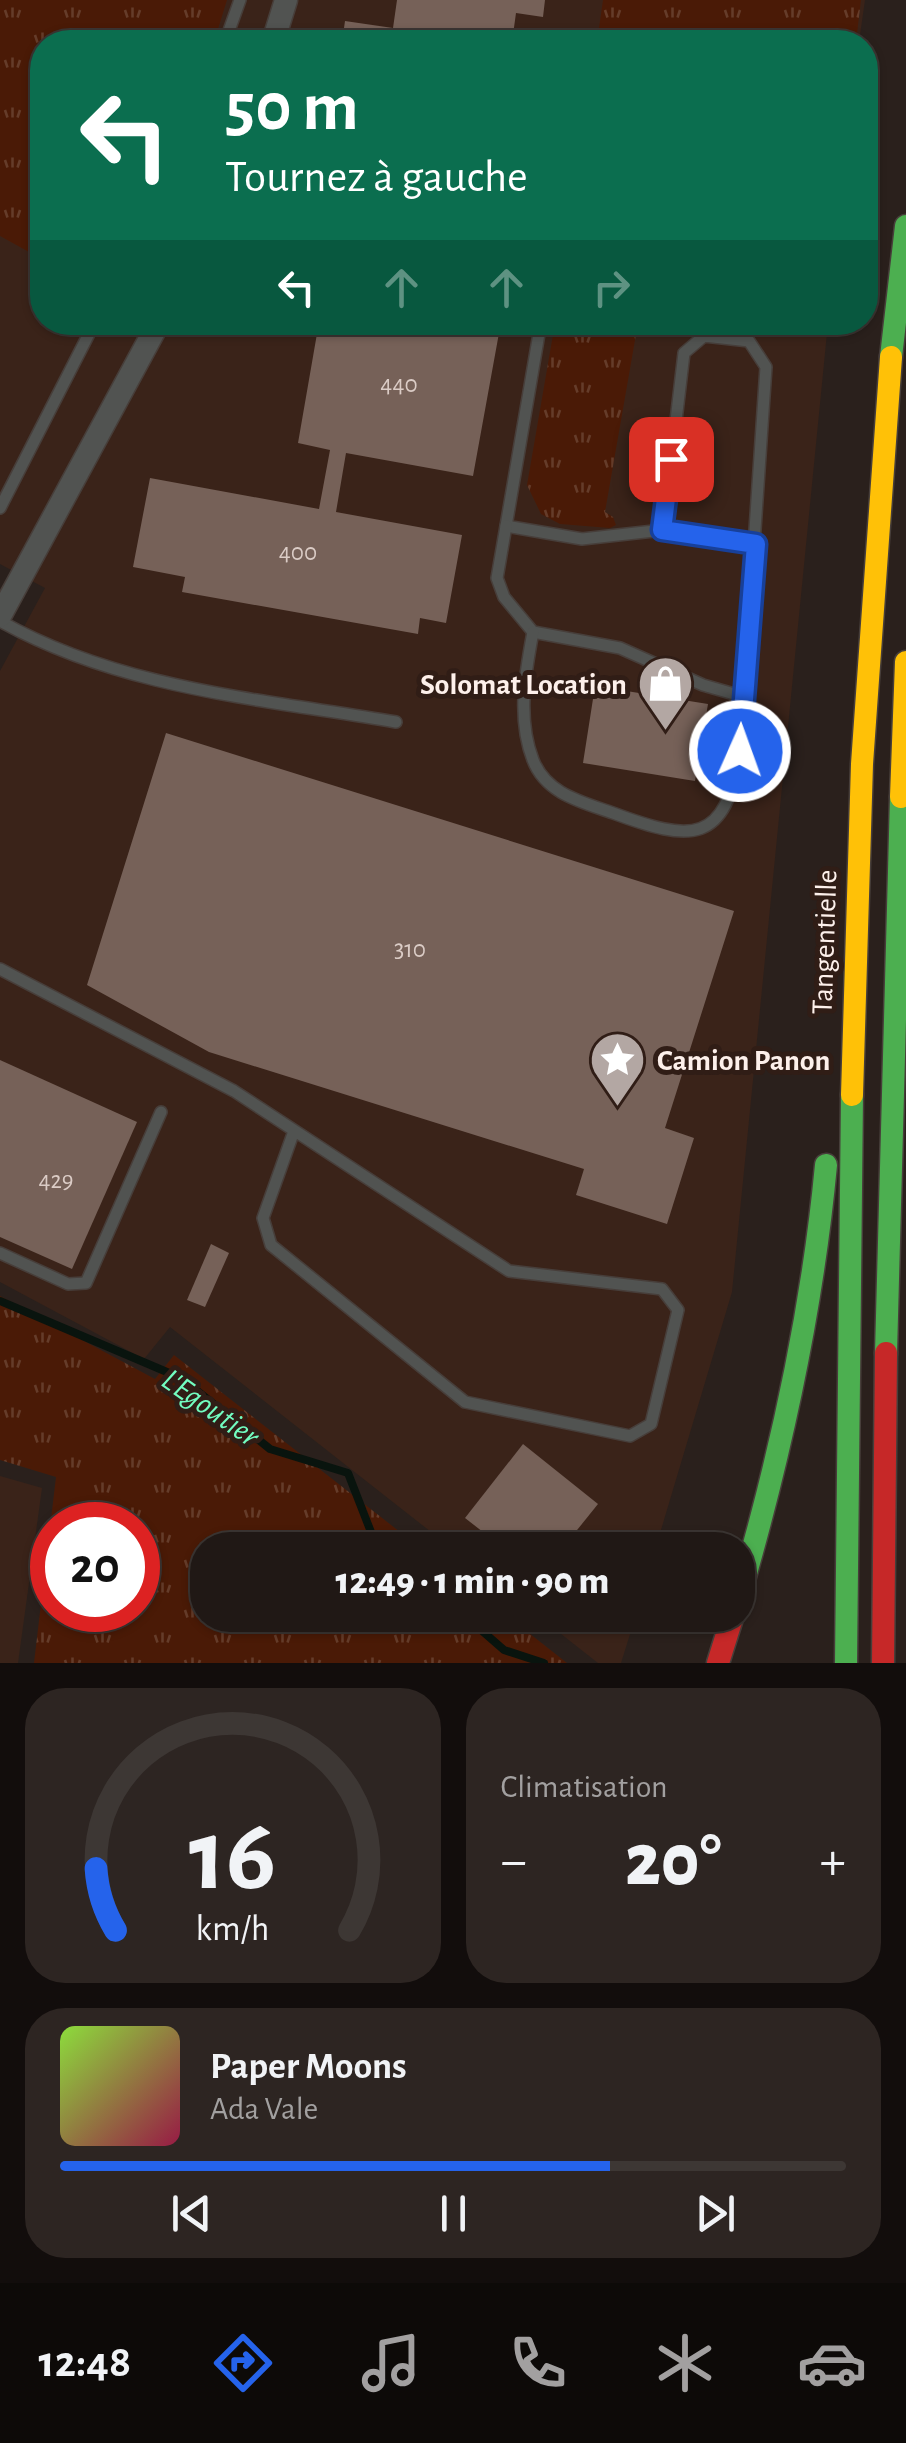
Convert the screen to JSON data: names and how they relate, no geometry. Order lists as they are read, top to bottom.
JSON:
{
  "streets": {
    "highway": ["Tangentielle"]
  },
  "water": ["L'Egoutier"],
  "places": {
    "shop": ["Solomat Location"],
    "place": ["Camion Panon"]
  },
  "house_numbers": [
    "440",
    "400",
    "310",
    "429"
  ],
  "page": {
    "turn": ["50 m", "Tournez à gauche"],
    "limit": "20",
    "trip": "12:49 · 1 min · 90 m",
    "tile": "Climatisation",
    "heat": ["−", "20°", "+"],
    "song": ["Paper Moons", "Ada Vale"],
    "tabs": "12:48",
    "gauge": ["16", "km/h"]
  }
}
